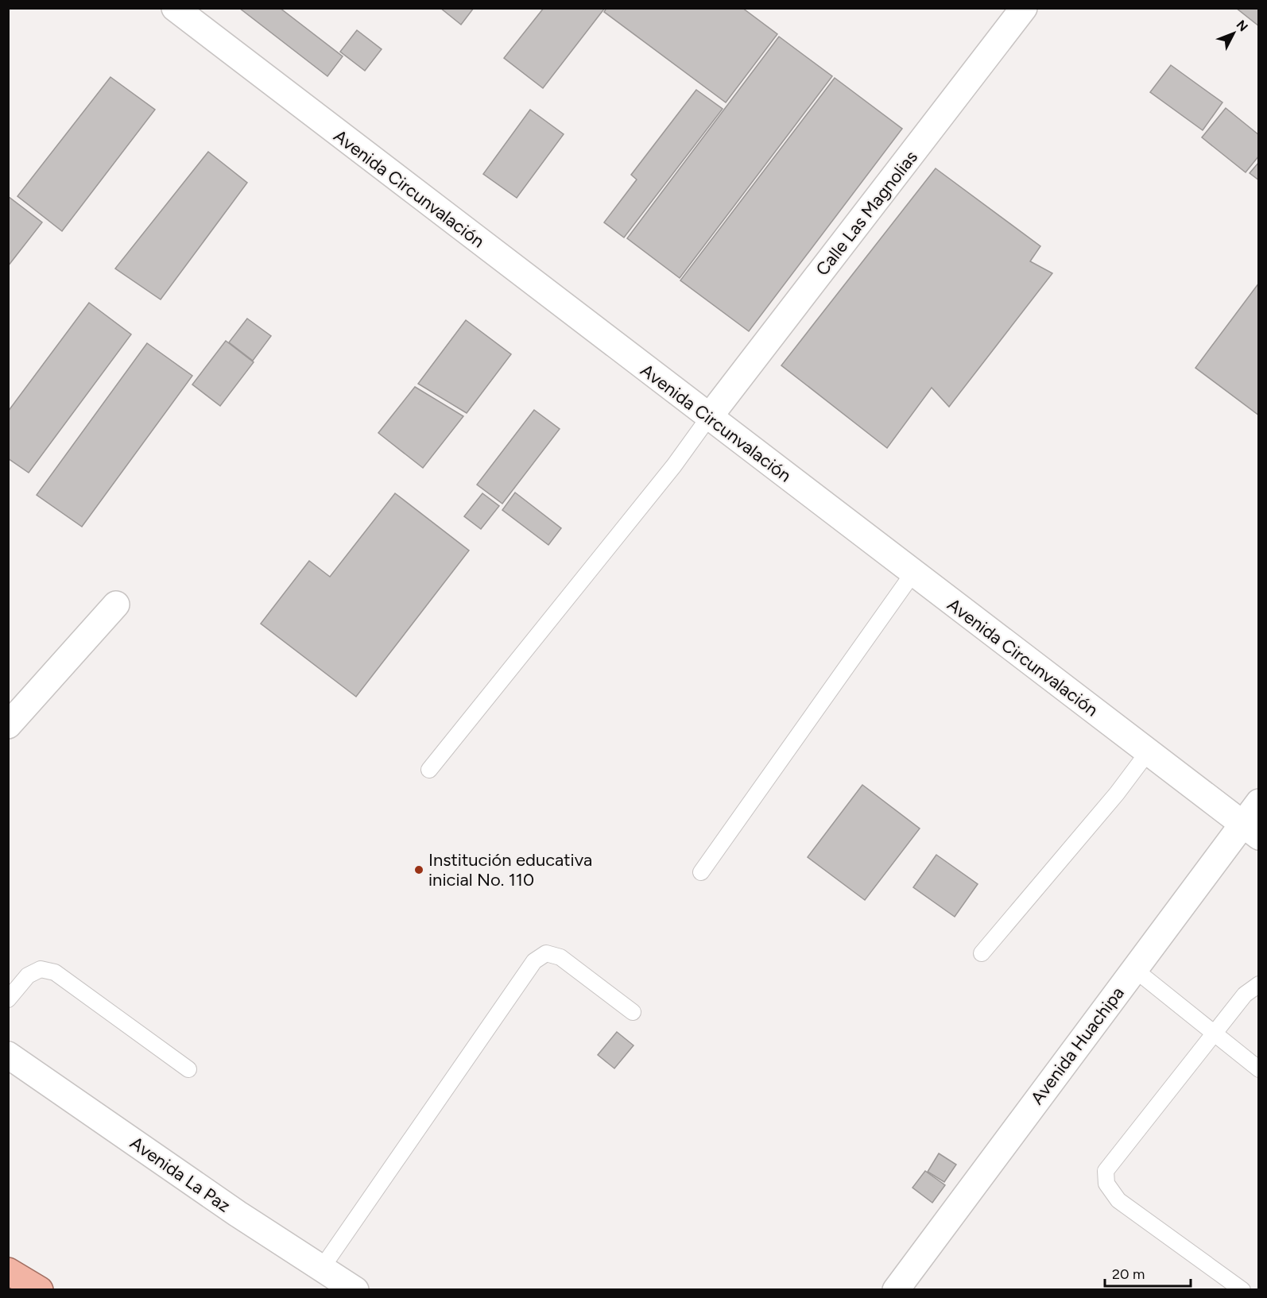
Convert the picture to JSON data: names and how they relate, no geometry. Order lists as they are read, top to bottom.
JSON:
{
  "streets": {
    "street": [
      "Avenida Circunvalación",
      "Calle Las Magnolias",
      "Avenida Huachipa",
      "Avenida La Paz"
    ]
  },
  "crossings": [
    ["Avenida Circunvalación", "Calle Las Magnolias"],
    ["Avenida Circunvalación", "Avenida Huachipa"]
  ],
  "places": ["Institución educativa inicial No. 110"],
  "scale_bar": "20 m",
  "north": "top right"
}
